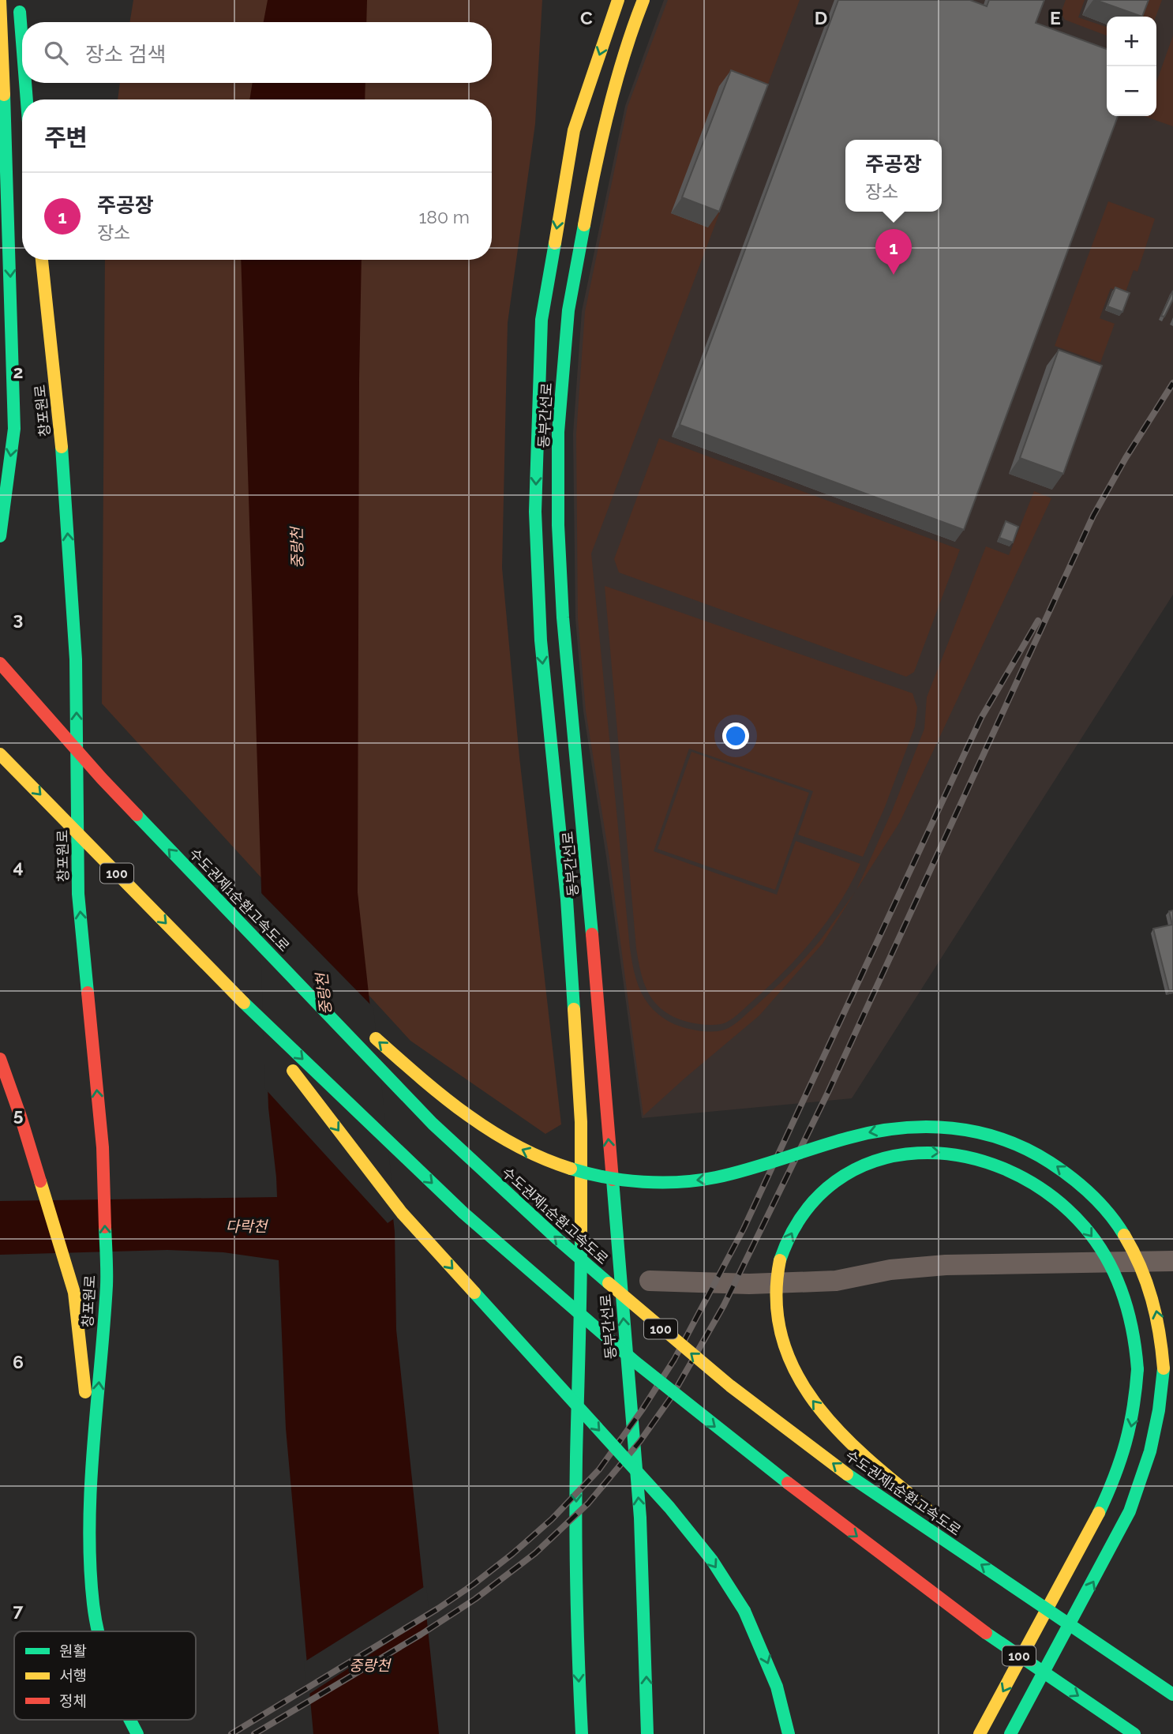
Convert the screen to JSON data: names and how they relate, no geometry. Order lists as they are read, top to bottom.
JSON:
{
  "streets": {
    "main road": [
      "창포원로",
      "동부간선로",
      "100",
      "수도권제1순환고속도로"
    ]
  },
  "water": ["중랑천", "다락천"],
  "legend": ["원활", "서행", "정체"],
  "page": {
    "map_buttons": ["+", "−"],
    "search": "장소 검색",
    "heading": "주변",
    "popup": ["주공장", "장소"],
    "list": [
      {
        "mark": "1",
        "name": "주공장",
        "note": "장소",
        "value": "180 m"
      }
    ],
    "pins": "1"
  },
  "grid": {
    "columns": ["C", "D", "E"],
    "rows": [
      "2",
      "3",
      "4",
      "5",
      "6",
      "7"
    ]
  }
}
